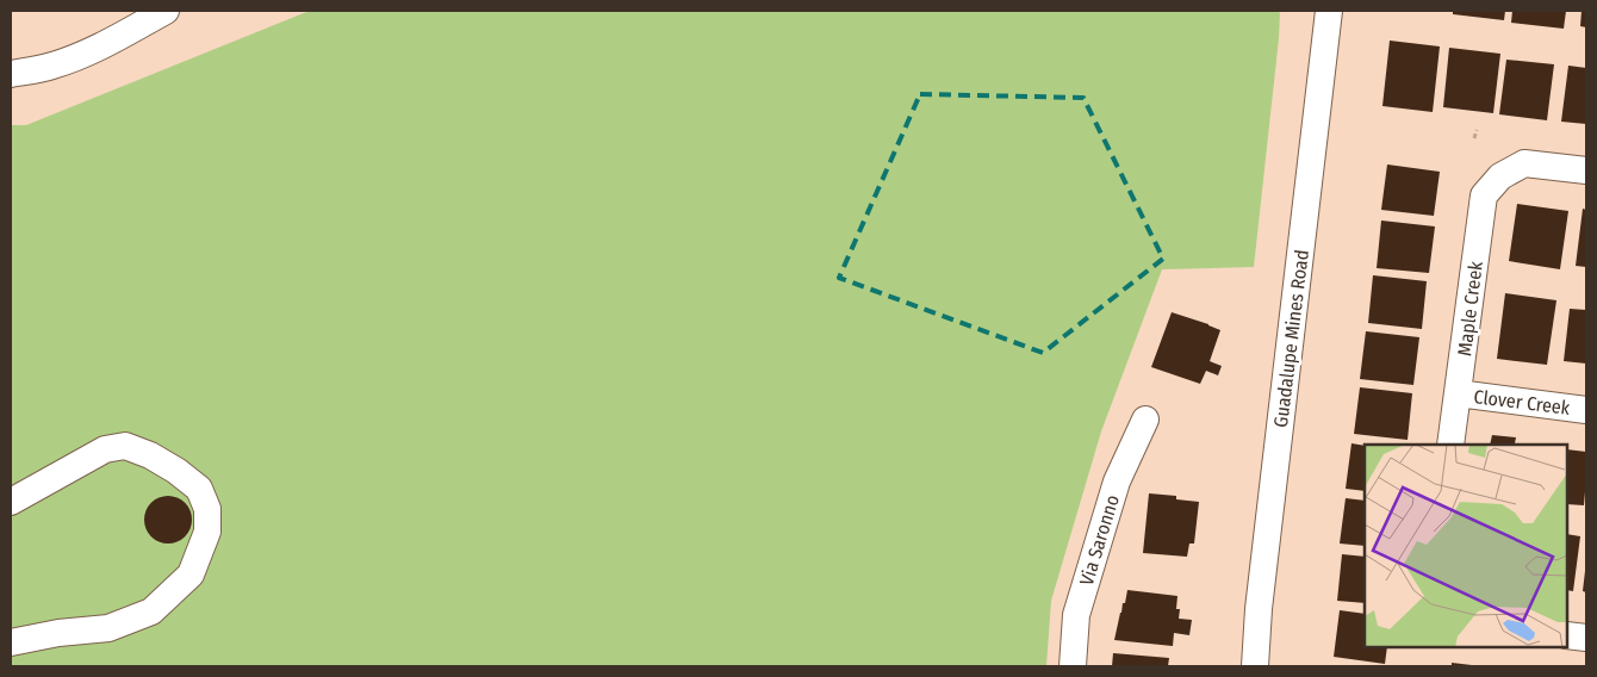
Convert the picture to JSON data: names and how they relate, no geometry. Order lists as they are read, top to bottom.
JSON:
{
  "streets": {
    "street": [
      "Maple Creek",
      "Guadalupe Mines Road",
      "Clover Creek",
      "Via Saronno"
    ]
  },
  "crossings": [
    ["Maple Creek", "Clover Creek"]
  ]
}
